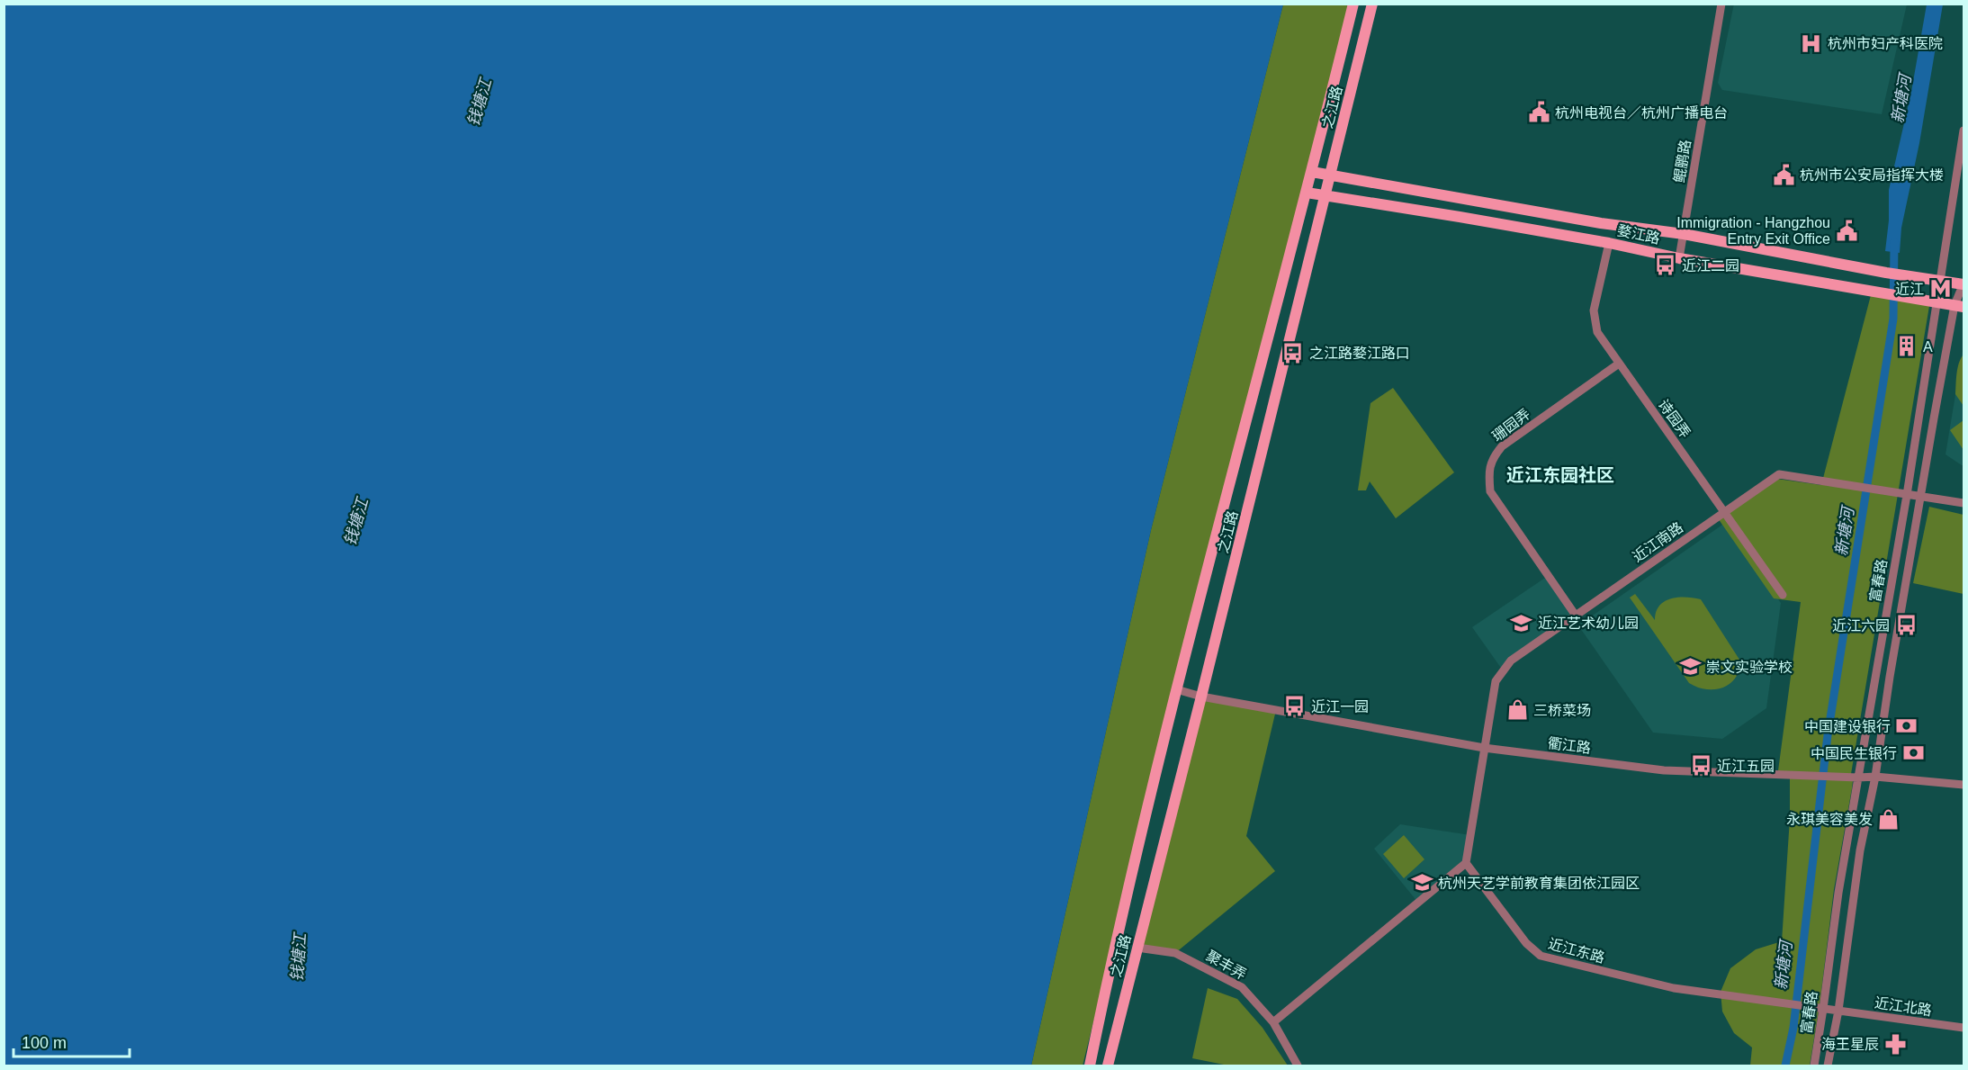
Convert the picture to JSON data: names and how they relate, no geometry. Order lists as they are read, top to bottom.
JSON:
{
  "streets": {
    "main road": ["之江路", "婺江路"],
    "street": [
      "鲲鹏路",
      "诗园弄",
      "珊园弄",
      "近江南路",
      "富春路",
      "衢江路",
      "近江东路",
      "聚丰弄",
      "近江北路"
    ]
  },
  "crossings": [
    ["之江路", "婺江路"],
    ["之江路", "衢江路"],
    ["之江路", "聚丰弄"],
    ["鲲鹏路", "婺江路"],
    ["婺江路", "诗园弄"],
    ["婺江路", "富春路"],
    ["诗园弄", "珊园弄"],
    ["诗园弄", "近江南路"],
    ["珊园弄", "近江南路"],
    ["近江南路", "富春路"],
    ["近江南路", "衢江路"],
    ["富春路", "衢江路"],
    ["富春路", "近江东路"],
    ["富春路", "近江北路"],
    ["近江东路", "近江北路"]
  ],
  "districts": ["近江东园社区"],
  "water": ["新塘河", "钱塘江"],
  "places": {
    "hospital": ["杭州市妇产科医院"],
    "public building": ["杭州电视台／杭州广播电台", "杭州市公安局指挥大楼", "Immigration - Hangzhou Entry Exit Office"],
    "bus stop": [
      "近江二园",
      "之江路婺江路口",
      "近江六园",
      "近江一园",
      "近江五园"
    ],
    "metro station": ["近江"],
    "building": ["A"],
    "school or university": ["近江艺术幼儿园", "崇文实验学校", "杭州天艺学前教育集团依江园区"],
    "shop": ["三桥菜场", "永琪美容美发"],
    "bank": ["中国建设银行", "中国民生银行"],
    "pharmacy": ["海王星辰"]
  },
  "scale_bar": "100 m"
}
